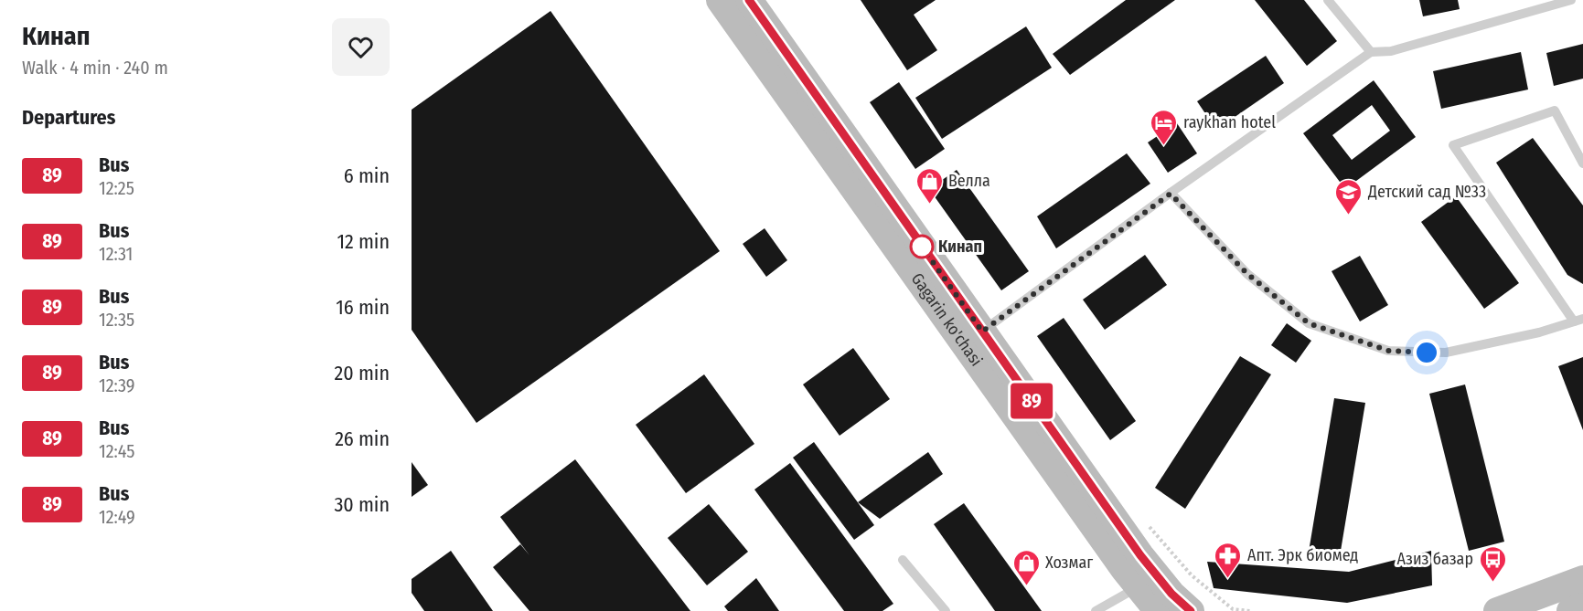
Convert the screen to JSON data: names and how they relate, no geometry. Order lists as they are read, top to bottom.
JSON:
{
  "streets": {
    "main road": ["Gagarin ko'chasi"]
  },
  "places": {
    "hotel": ["raykhan hotel"],
    "shop": ["Велла", "Хозмаг"],
    "school or university": ["Детский сад №33"],
    "other": ["Кинап"],
    "pharmacy": ["Апт. Эрк биомед"],
    "bus stop": ["Азиз базар"]
  },
  "lines": ["bus line 89"],
  "page": {
    "heading": [
      ["Кинап", "Walk · 4 min · 240 m"],
      "Departures"
    ],
    "on_map": "89",
    "list": [
      {
        "mark": "89",
        "name": "Bus",
        "note": "12:25",
        "value": "6 min"
      },
      {
        "mark": "89",
        "name": "Bus",
        "note": "12:31",
        "value": "12 min"
      },
      {
        "mark": "89",
        "name": "Bus",
        "note": "12:35",
        "value": "16 min"
      },
      {
        "mark": "89",
        "name": "Bus",
        "note": "12:39",
        "value": "20 min"
      },
      {
        "mark": "89",
        "name": "Bus",
        "note": "12:45",
        "value": "26 min"
      },
      {
        "mark": "89",
        "name": "Bus",
        "note": "12:49",
        "value": "30 min"
      }
    ]
  }
}
